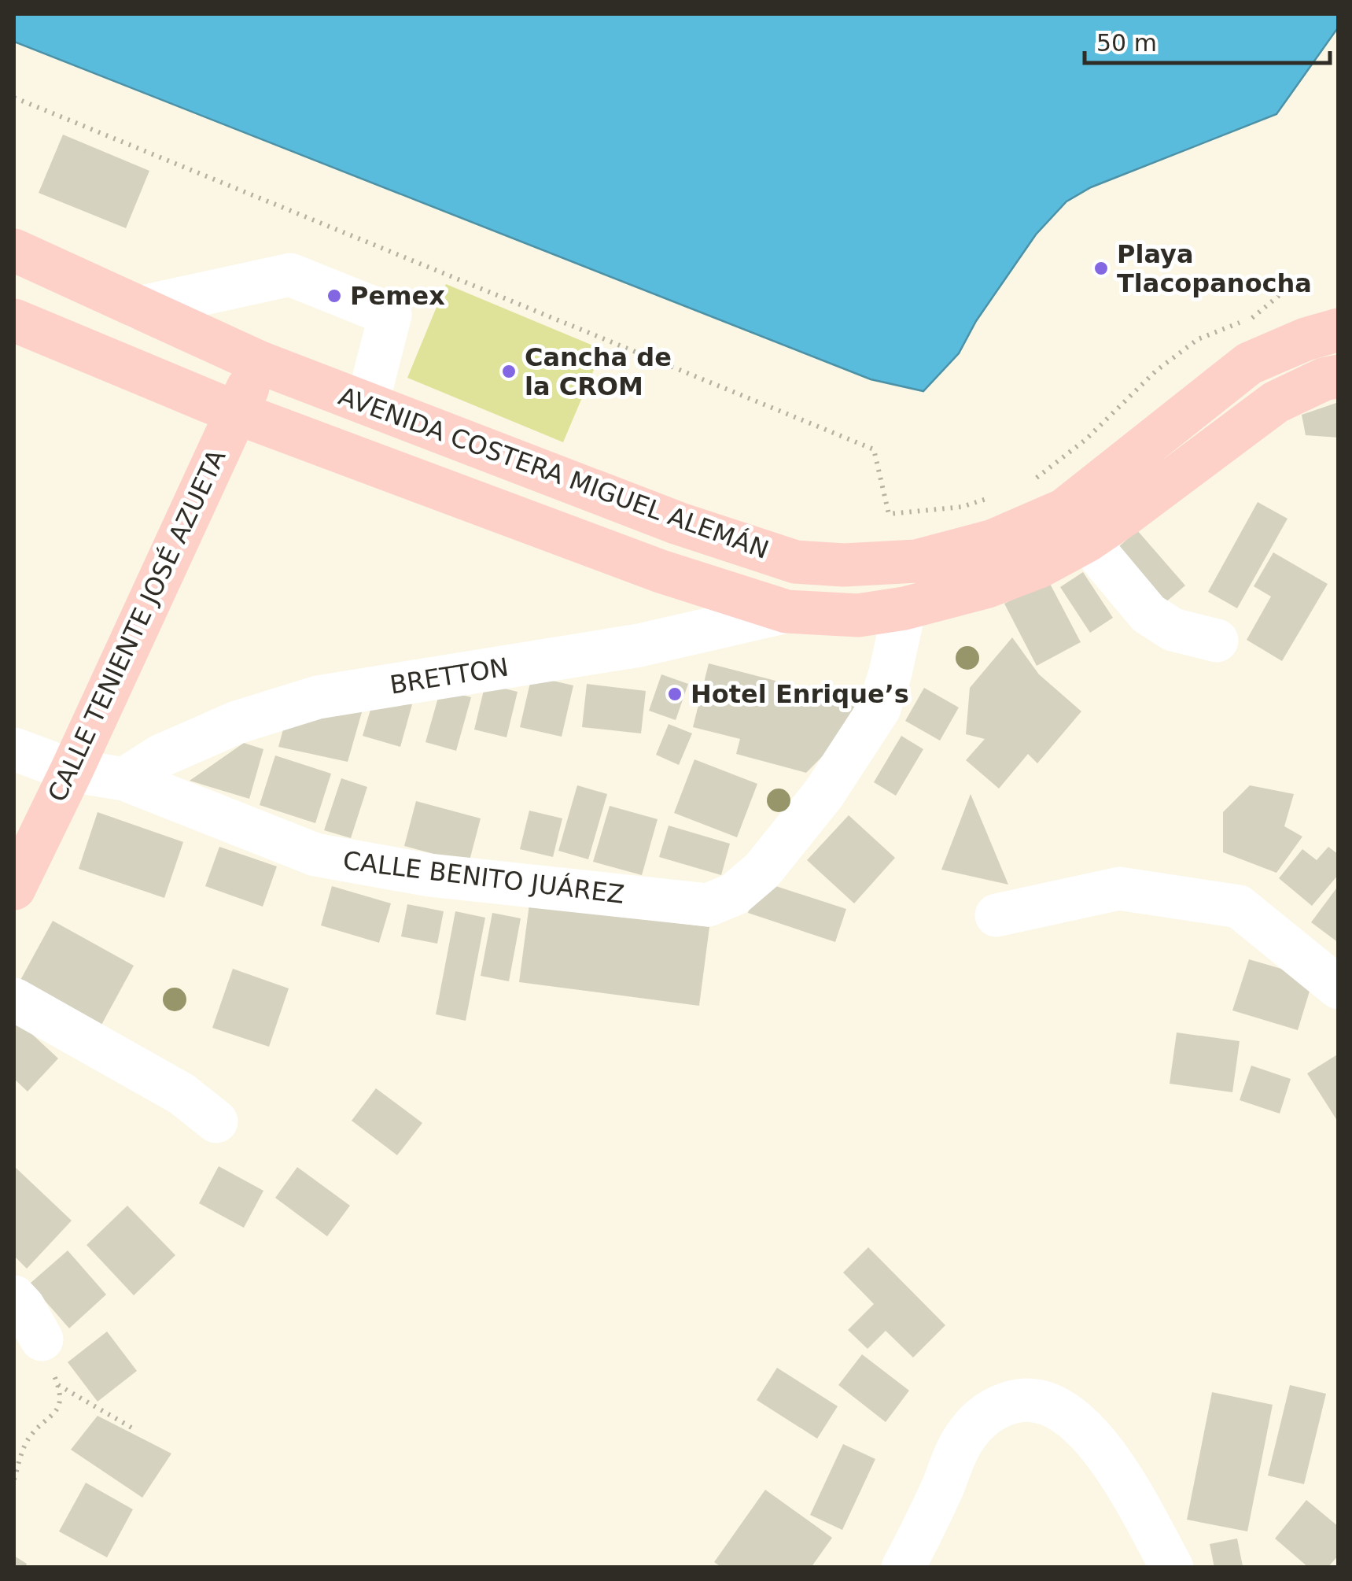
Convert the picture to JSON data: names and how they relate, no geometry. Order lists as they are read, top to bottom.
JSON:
{
  "streets": {
    "main road": ["AVENIDA COSTERA MIGUEL ALEMÁN", "CALLE TENIENTE JOSÉ AZUETA"],
    "street": ["BRETTON", "CALLE BENITO JUÁREZ"]
  },
  "crossings": [
    ["AVENIDA COSTERA MIGUEL ALEMÁN", "CALLE TENIENTE JOSÉ AZUETA"],
    ["AVENIDA COSTERA MIGUEL ALEMÁN", "BRETTON"],
    ["AVENIDA COSTERA MIGUEL ALEMÁN", "CALLE BENITO JUÁREZ"],
    ["CALLE TENIENTE JOSÉ AZUETA", "CALLE BENITO JUÁREZ"],
    ["BRETTON", "CALLE BENITO JUÁREZ"]
  ],
  "places": [
    "Playa Tlacopanocha",
    "Pemex",
    "Cancha de la CROM",
    "Hotel Enrique’s"
  ],
  "scale_bar": "50 m"
}
